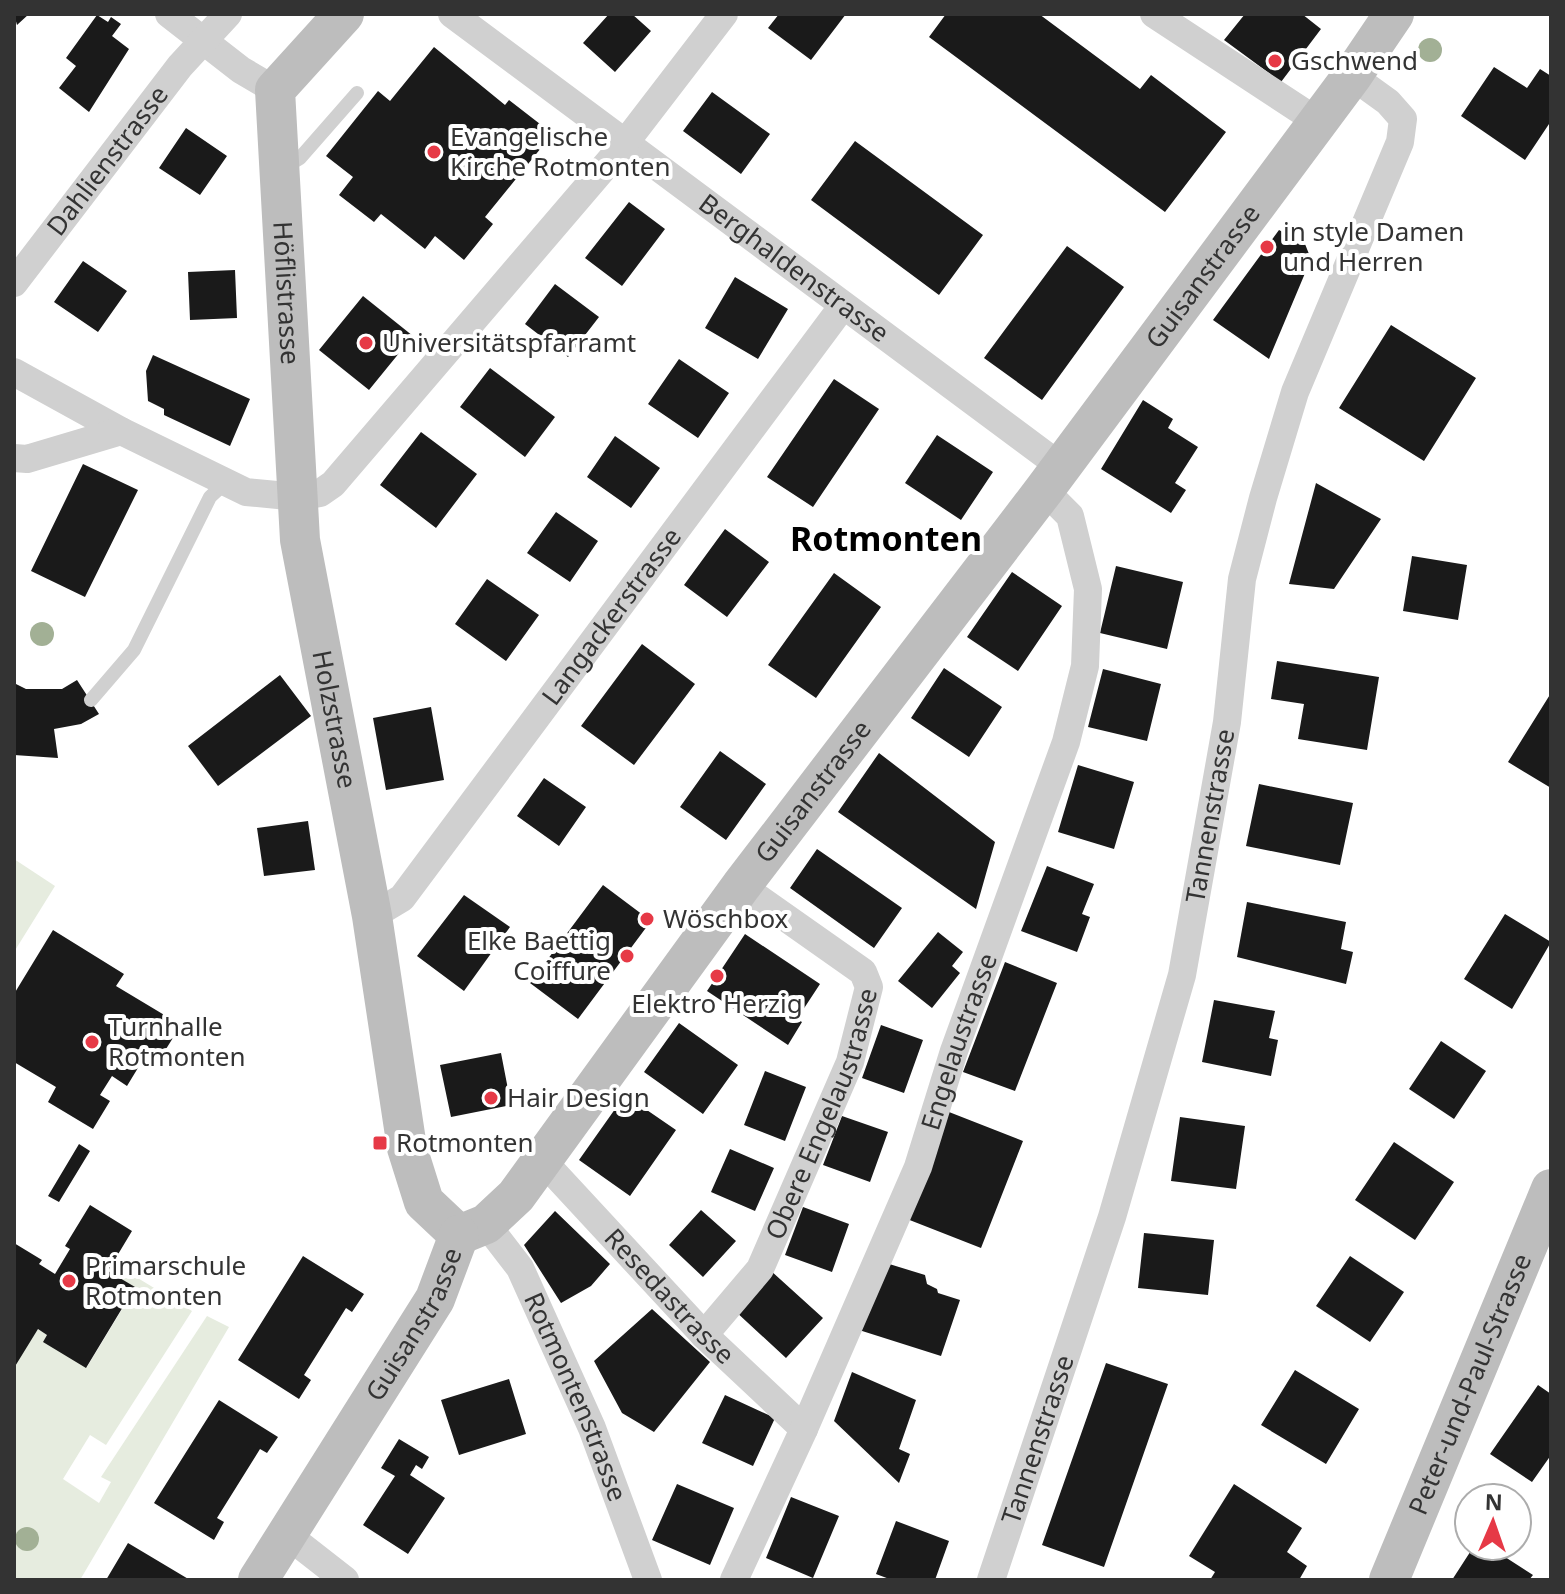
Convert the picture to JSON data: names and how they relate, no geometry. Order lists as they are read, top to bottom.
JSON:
{
  "streets": {
    "street": [
      "Dahlienstrasse",
      "Berghaldenstrasse",
      "Guisanstrasse",
      "Höflistrasse",
      "Langackerstrasse",
      "Holzstrasse",
      "Tannenstrasse",
      "Engelaustrasse",
      "Obere Engelaustrasse",
      "Resedastrasse",
      "Peter-und-Paul-Strasse",
      "Rotmontenstrasse"
    ]
  },
  "crossings": [
    ["Berghaldenstrasse", "Guisanstrasse"],
    ["Berghaldenstrasse", "Langackerstrasse"],
    ["Berghaldenstrasse", "Engelaustrasse"],
    ["Guisanstrasse", "Holzstrasse"],
    ["Guisanstrasse", "Tannenstrasse"],
    ["Guisanstrasse", "Engelaustrasse"],
    ["Guisanstrasse", "Obere Engelaustrasse"],
    ["Guisanstrasse", "Resedastrasse"],
    ["Guisanstrasse", "Rotmontenstrasse"],
    ["Höflistrasse", "Holzstrasse"],
    ["Langackerstrasse", "Holzstrasse"],
    ["Holzstrasse", "Rotmontenstrasse"],
    ["Engelaustrasse", "Resedastrasse"],
    ["Obere Engelaustrasse", "Resedastrasse"]
  ],
  "districts": ["Rotmonten"],
  "places": {
    "other": [
      "Gschwend",
      "Evangelische Kirche Rotmonten",
      "in style Damen und Herren",
      "Universitätspfarramt",
      "Wöschbox",
      "Elke Baettig Coiffure",
      "Elektro Herzig",
      "Turnhalle Rotmonten",
      "Hair Design",
      "Primarschule Rotmonten"
    ],
    "transit": ["Rotmonten"]
  },
  "north": "top"
}
